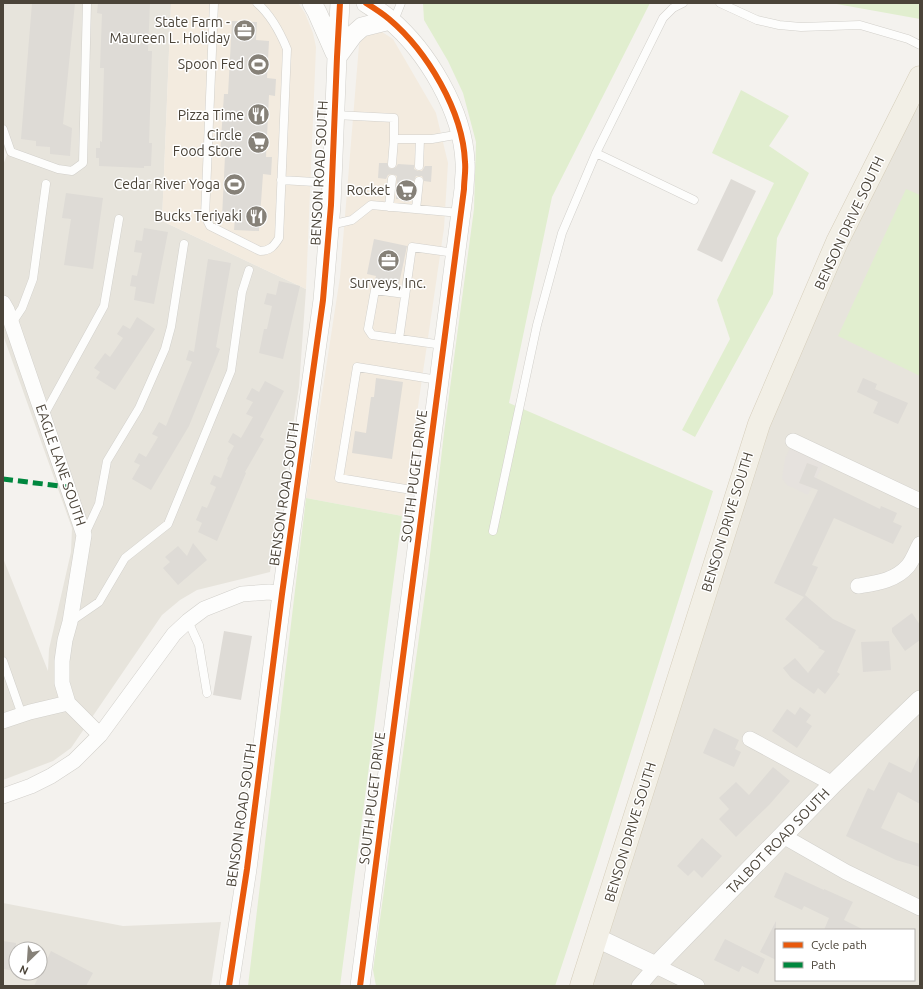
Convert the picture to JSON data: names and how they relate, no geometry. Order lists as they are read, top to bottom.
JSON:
{
  "streets": {
    "main road": ["BENSON DRIVE SOUTH"],
    "street": [
      "BENSON ROAD SOUTH",
      "EAGLE LANE SOUTH",
      "SOUTH PUGET DRIVE",
      "TALBOT ROAD SOUTH"
    ]
  },
  "places": {
    "office": ["State Farm - Maureen L. Holiday", "Surveys, Inc."],
    "sports": ["Spoon Fed", "Cedar River Yoga"],
    "restaurant": ["Pizza Time", "Bucks Teriyaki"],
    "supermarket": ["Circle Food Store", "Rocket"]
  },
  "legend": ["Cycle path", "Path"],
  "north": "bottom left"
}
